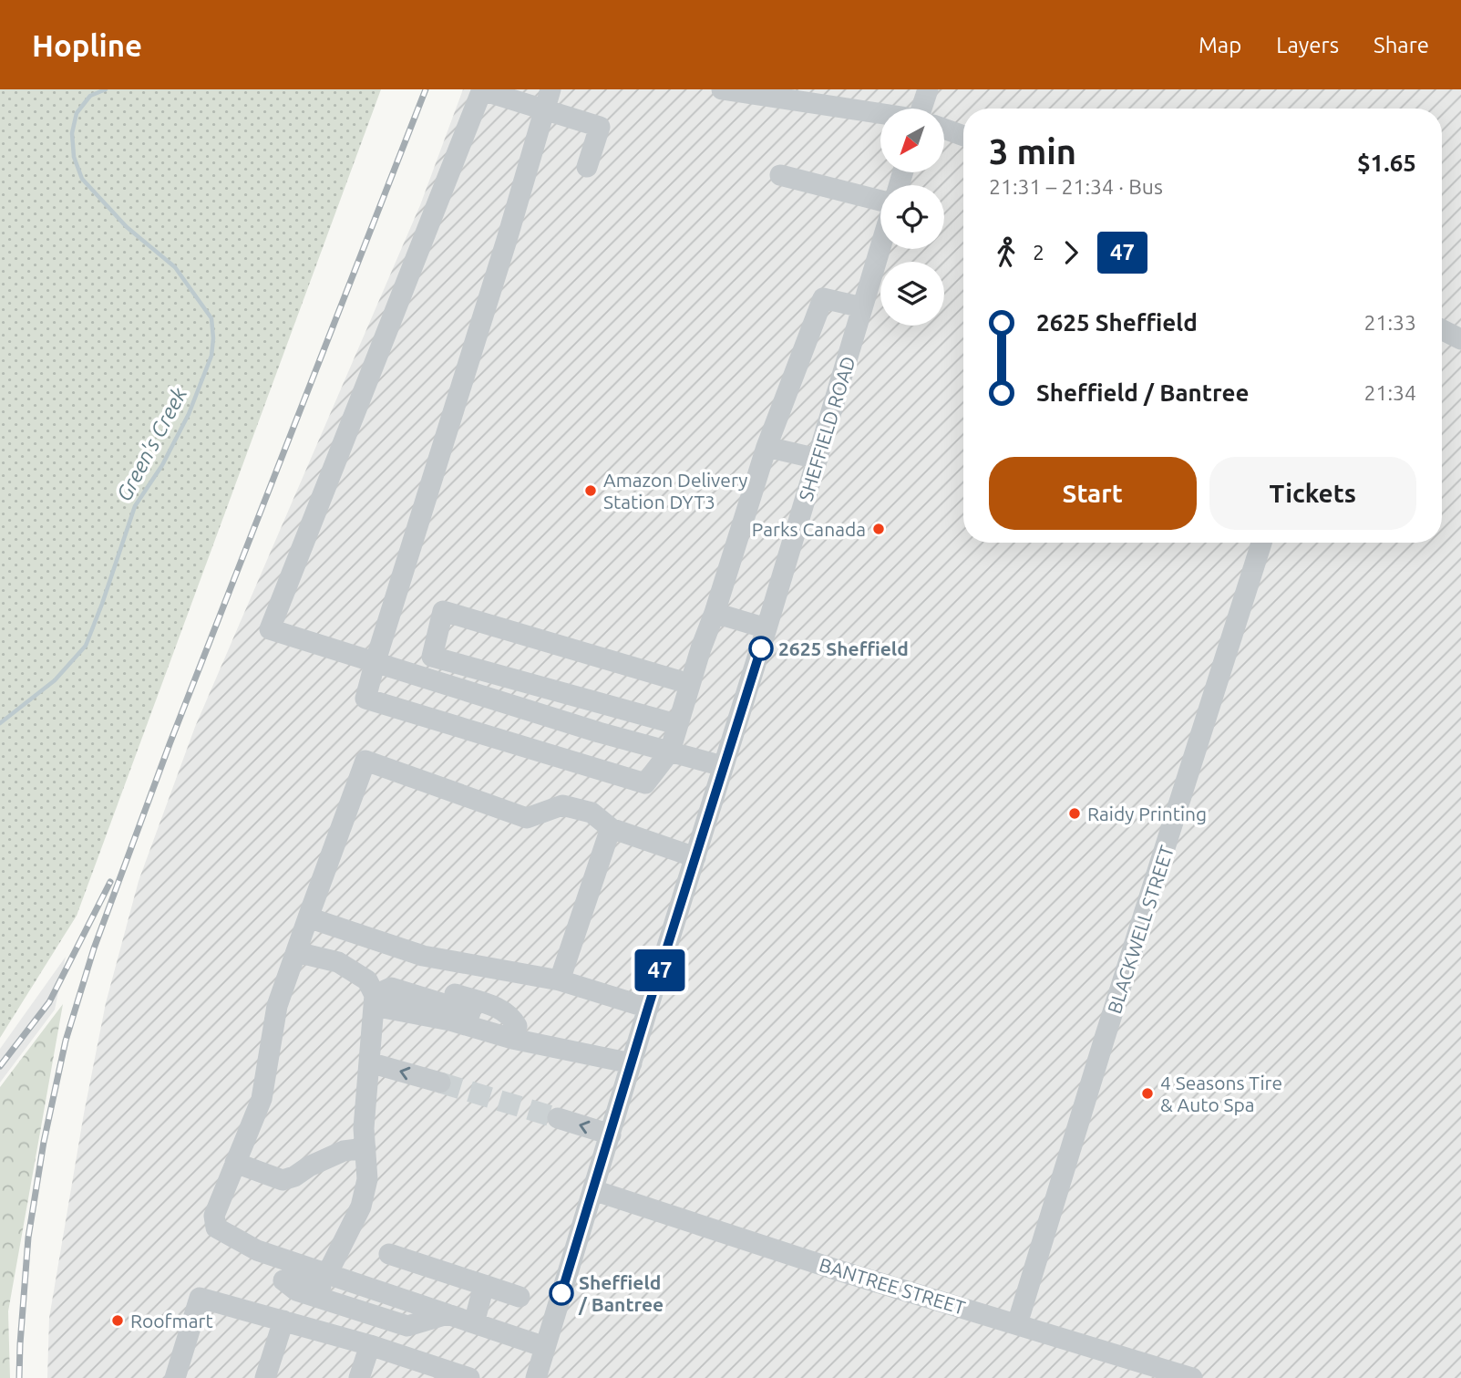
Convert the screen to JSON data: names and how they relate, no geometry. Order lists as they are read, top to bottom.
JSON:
{
  "streets": {
    "street": ["SHEFFIELD ROAD", "BLACKWELL STREET", "BANTREE STREET"]
  },
  "crossings": [
    ["SHEFFIELD ROAD", "BANTREE STREET"],
    ["BLACKWELL STREET", "BANTREE STREET"]
  ],
  "water": ["Green's Creek"],
  "places": [
    "Amazon Delivery Station DYT3",
    "Parks Canada",
    "2625 Sheffield",
    "Raidy Printing",
    "4 Seasons Tire & Auto Spa",
    "Sheffield / Bantree",
    "Roofmart"
  ],
  "lines": ["bus line 47"],
  "north": "bottom left",
  "page": {
    "header": "Hopline",
    "nav": ["Map", "Layers", "Share"],
    "on_map": "47",
    "heading": ["3 min", "21:31 – 21:34 · Bus", "$1.65"],
    "legs": ["2", "47"],
    "list": [
      {
        "name": "2625 Sheffield",
        "value": "21:33"
      },
      {
        "name": "Sheffield / Bantree",
        "value": "21:34"
      }
    ],
    "buttons": ["Start", "Tickets"]
  }
}
